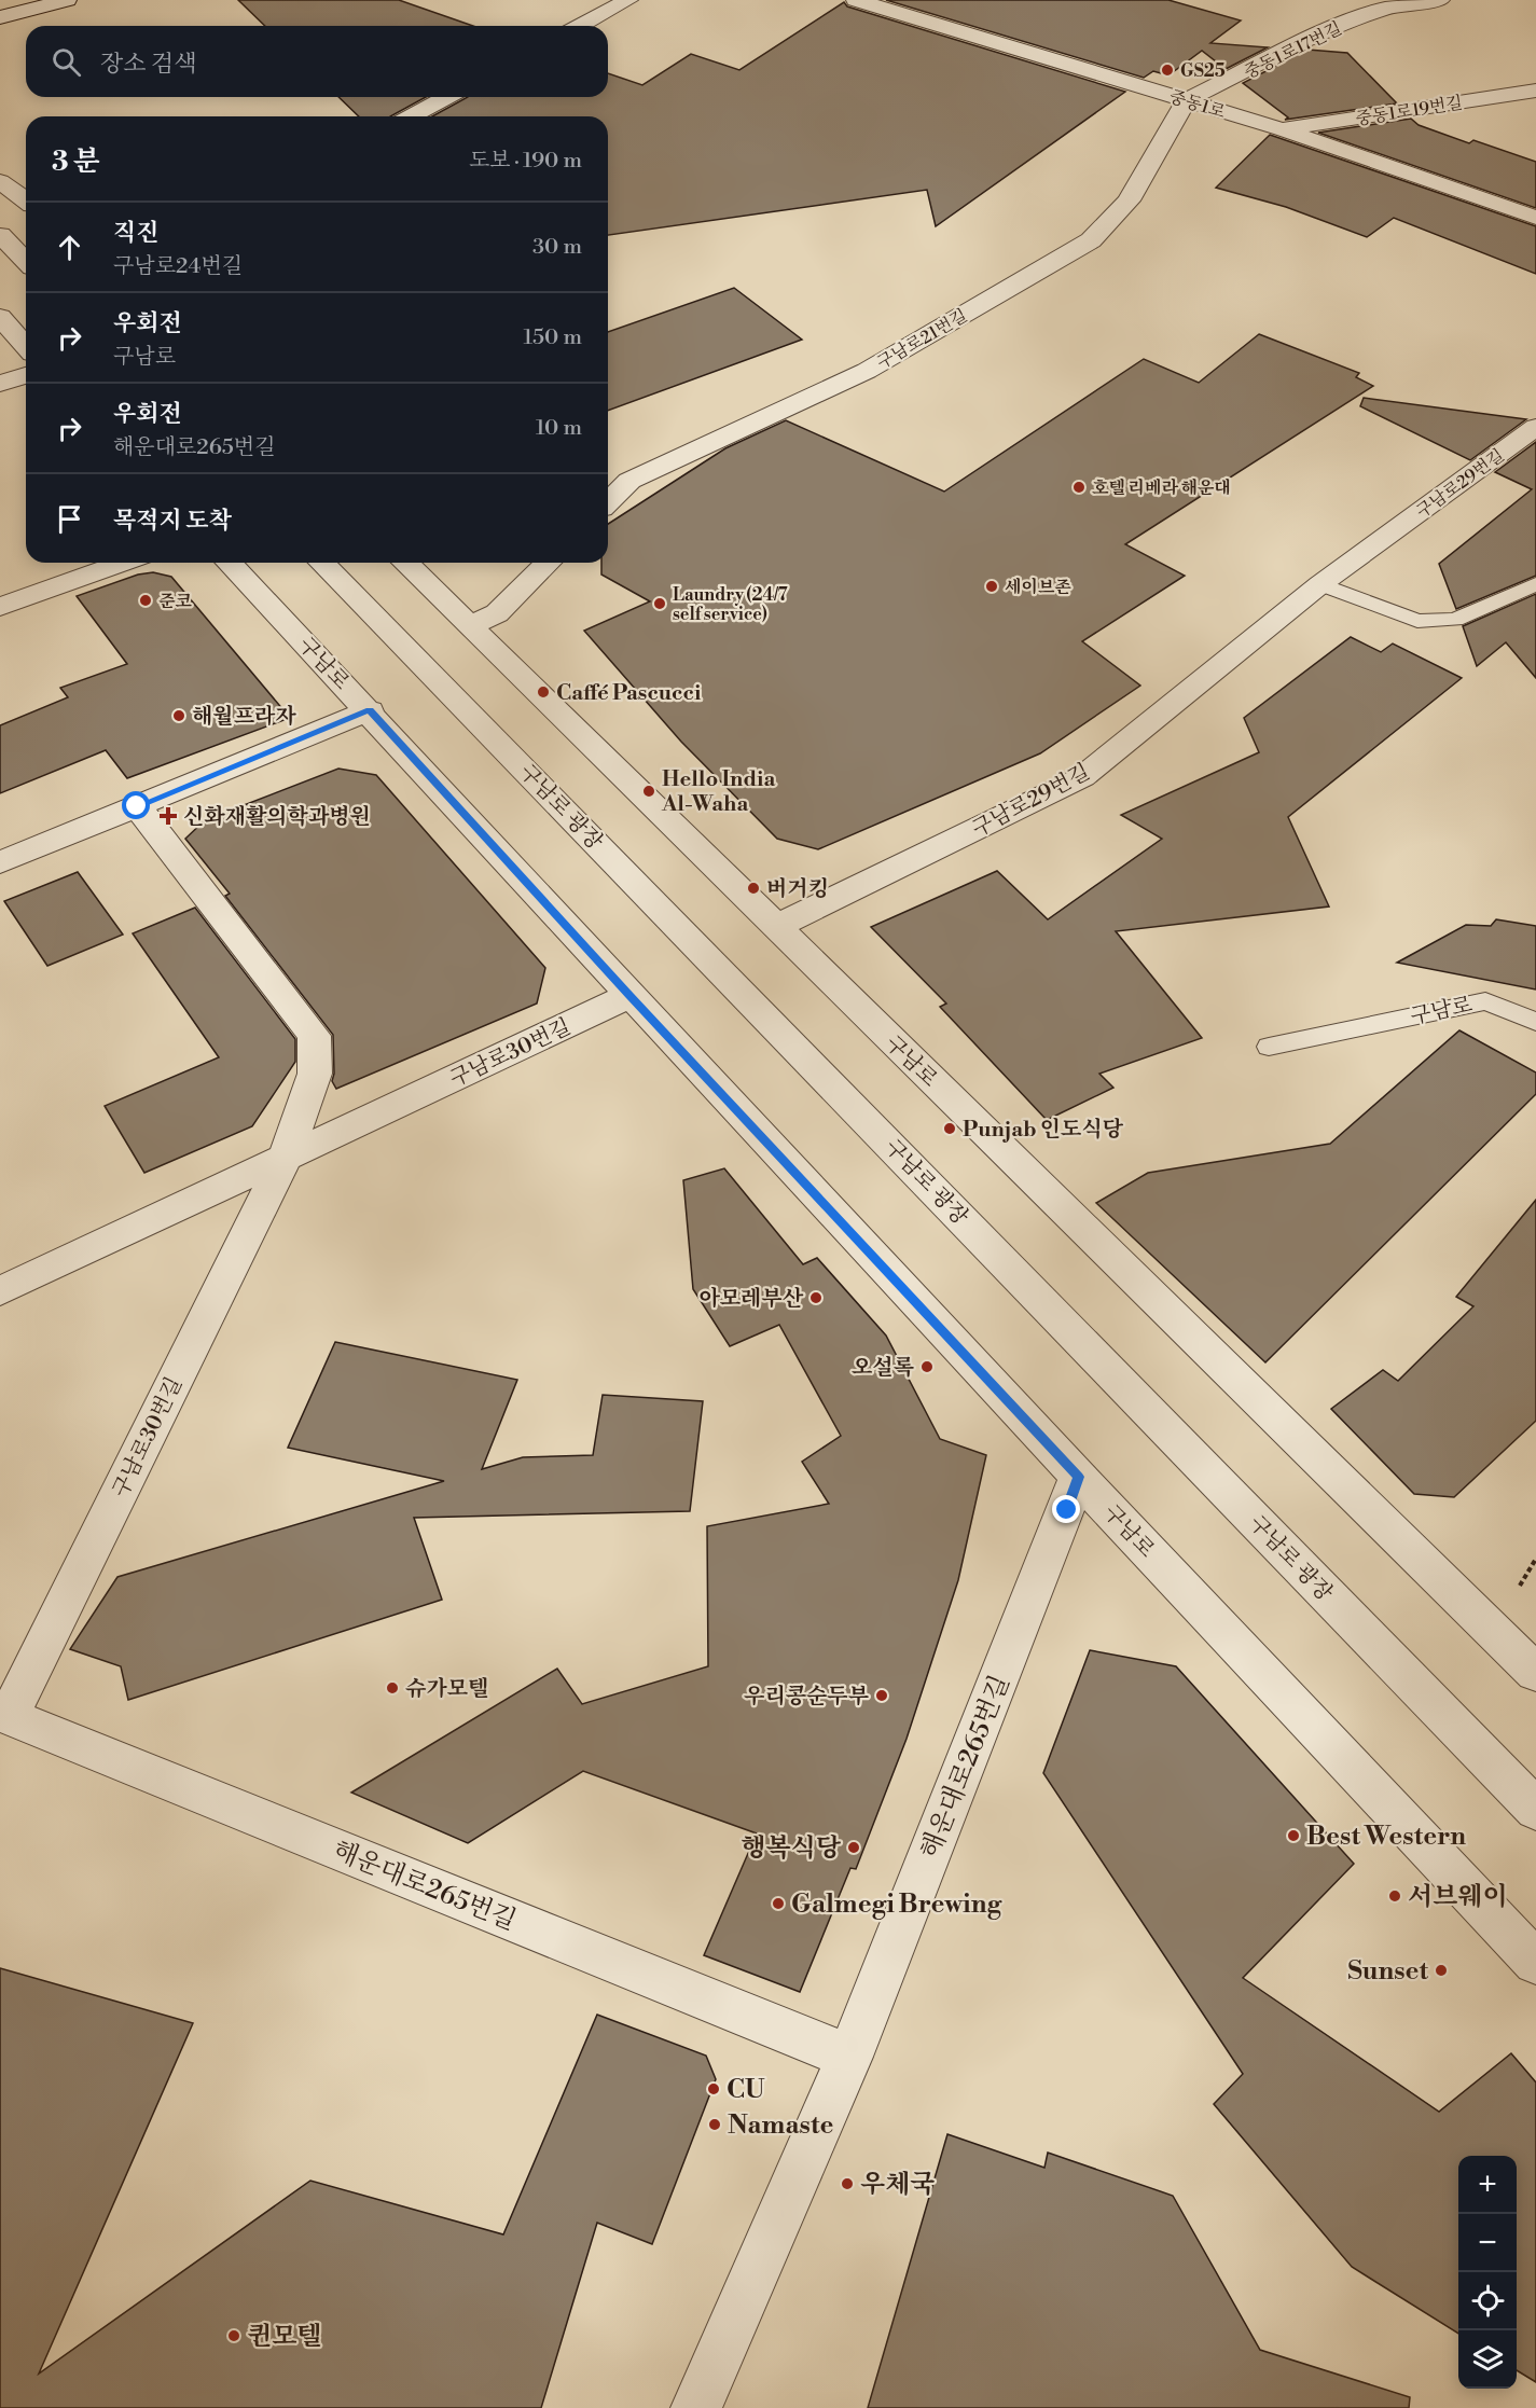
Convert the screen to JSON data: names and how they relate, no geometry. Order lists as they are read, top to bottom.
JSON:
{
  "streets": {
    "street": [
      "중동1로17번길",
      "중동1로",
      "중동1로19번길",
      "구남로21번길",
      "구남로29번길",
      "구남로",
      "구남로 광장",
      "구남로30번길",
      "해운대로265번길"
    ]
  },
  "crossings": [
    ["중동1로17번길", "중동1로"],
    ["중동1로17번길", "구남로21번길"],
    ["중동1로", "중동1로19번길"],
    ["중동1로", "구남로21번길"],
    ["구남로29번길", "구남로"],
    ["구남로", "구남로30번길"],
    ["구남로", "해운대로265번길"],
    ["구남로30번길", "해운대로265번길"]
  ],
  "places": {
    "other": [
      "GS25",
      "호텔 리베라 해운대",
      "세이브존",
      "준코",
      "Laundry (24/7 self service)",
      "Caffé Pascucci",
      "해월프라자",
      "Hello India Al-Waha",
      "버거킹",
      "Punjab 인도식당",
      "아모레부산",
      "오설록",
      "슈가모텔",
      "우리콩순두부",
      "Best Western",
      "행복식당",
      "서브웨이",
      "Galmegi Brewing",
      "Sunset",
      "CU",
      "Namaste",
      "우체국",
      "퀸모텔"
    ],
    "health": ["신화재활의학과병원"]
  },
  "page": {
    "search": "장소 검색",
    "heading": ["3 분", "도보 · 190 m"],
    "list": [
      ["직진", "구남로24번길", "30 m"],
      ["우회전", "구남로", "150 m"],
      ["우회전", "해운대로265번길", "10 m"],
      "목적지 도착"
    ],
    "map_buttons": ["+", "−"]
  }
}
